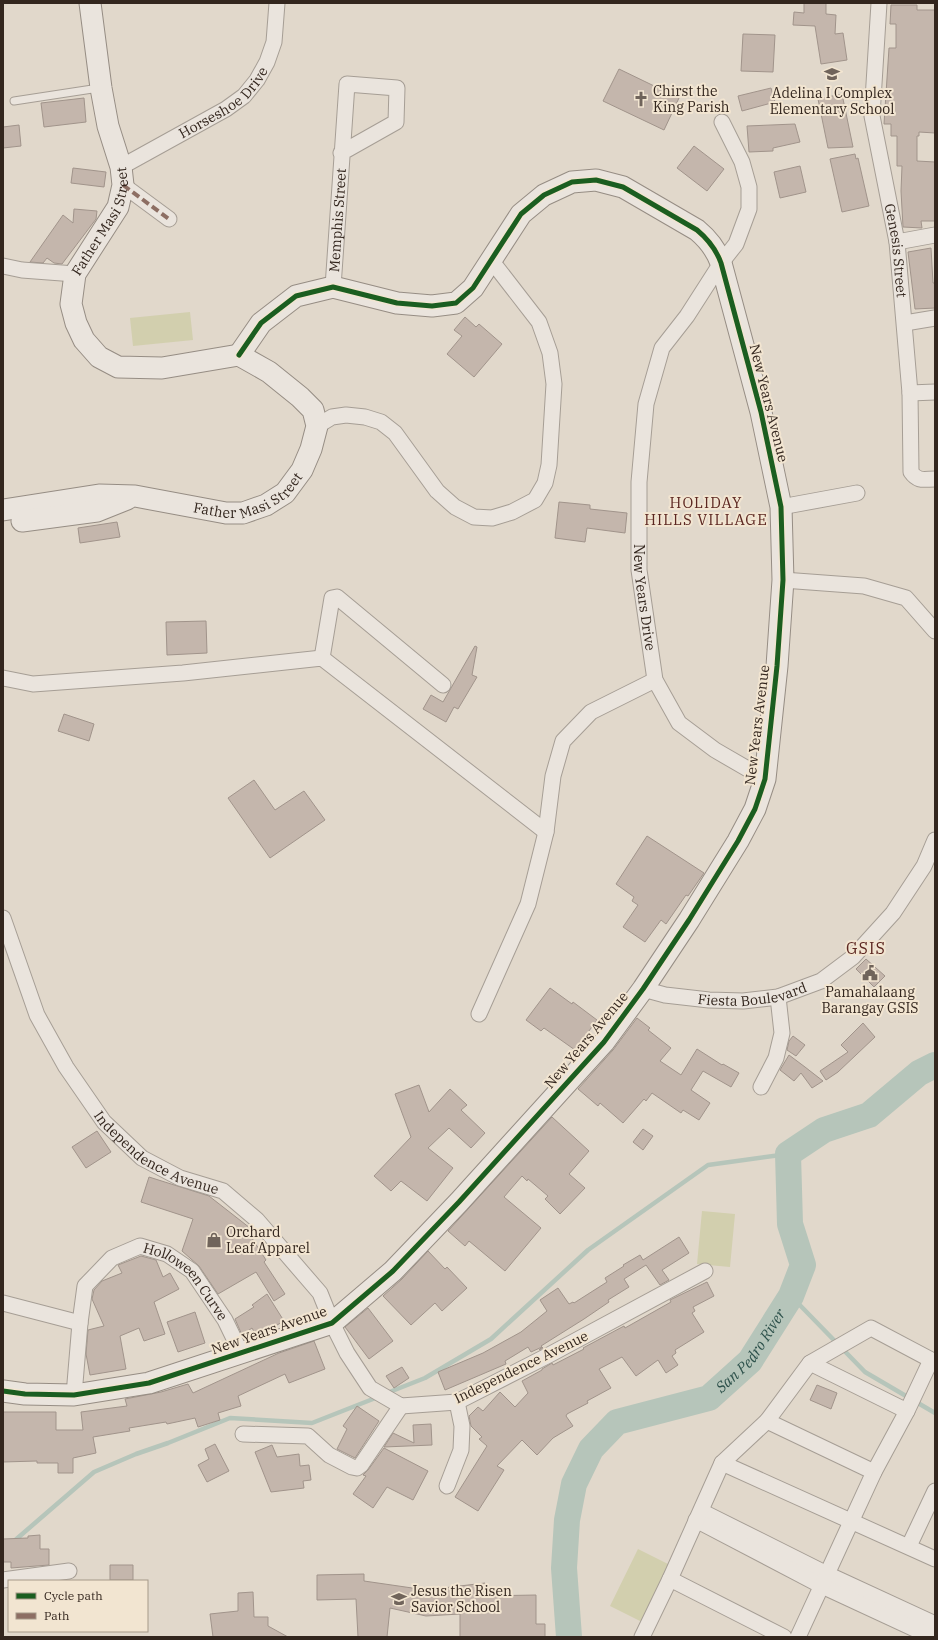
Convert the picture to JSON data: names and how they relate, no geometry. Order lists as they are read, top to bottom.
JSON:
{
  "streets": {
    "street": [
      "Horseshoe Drive",
      "Father Masi Street",
      "Memphis Street",
      "Genesis Street",
      "New Years Avenue",
      "New Years Drive",
      "Fiesta Boulevard",
      "Independence Avenue",
      "Holloween Curve"
    ]
  },
  "crossings": [
    ["Horseshoe Drive", "Father Masi Street"],
    ["Father Masi Street", "New Years Avenue"],
    ["Memphis Street", "New Years Avenue"],
    ["New Years Avenue", "New Years Drive"],
    ["New Years Avenue", "Fiesta Boulevard"],
    ["New Years Avenue", "Independence Avenue"],
    ["New Years Avenue", "Holloween Curve"]
  ],
  "districts": ["HOLIDAY HILLS VILLAGE", "GSIS"],
  "water": ["San Pedro River"],
  "places": {
    "school or university": ["Adelina I Complex Elementary School", "Jesus the Risen Savior School"],
    "church": ["Chirst the King Parish"],
    "public building": ["Pamahalaang Barangay GSIS"],
    "shop": ["Orchard Leaf Apparel"]
  },
  "legend": ["Cycle path", "Path"]
}
